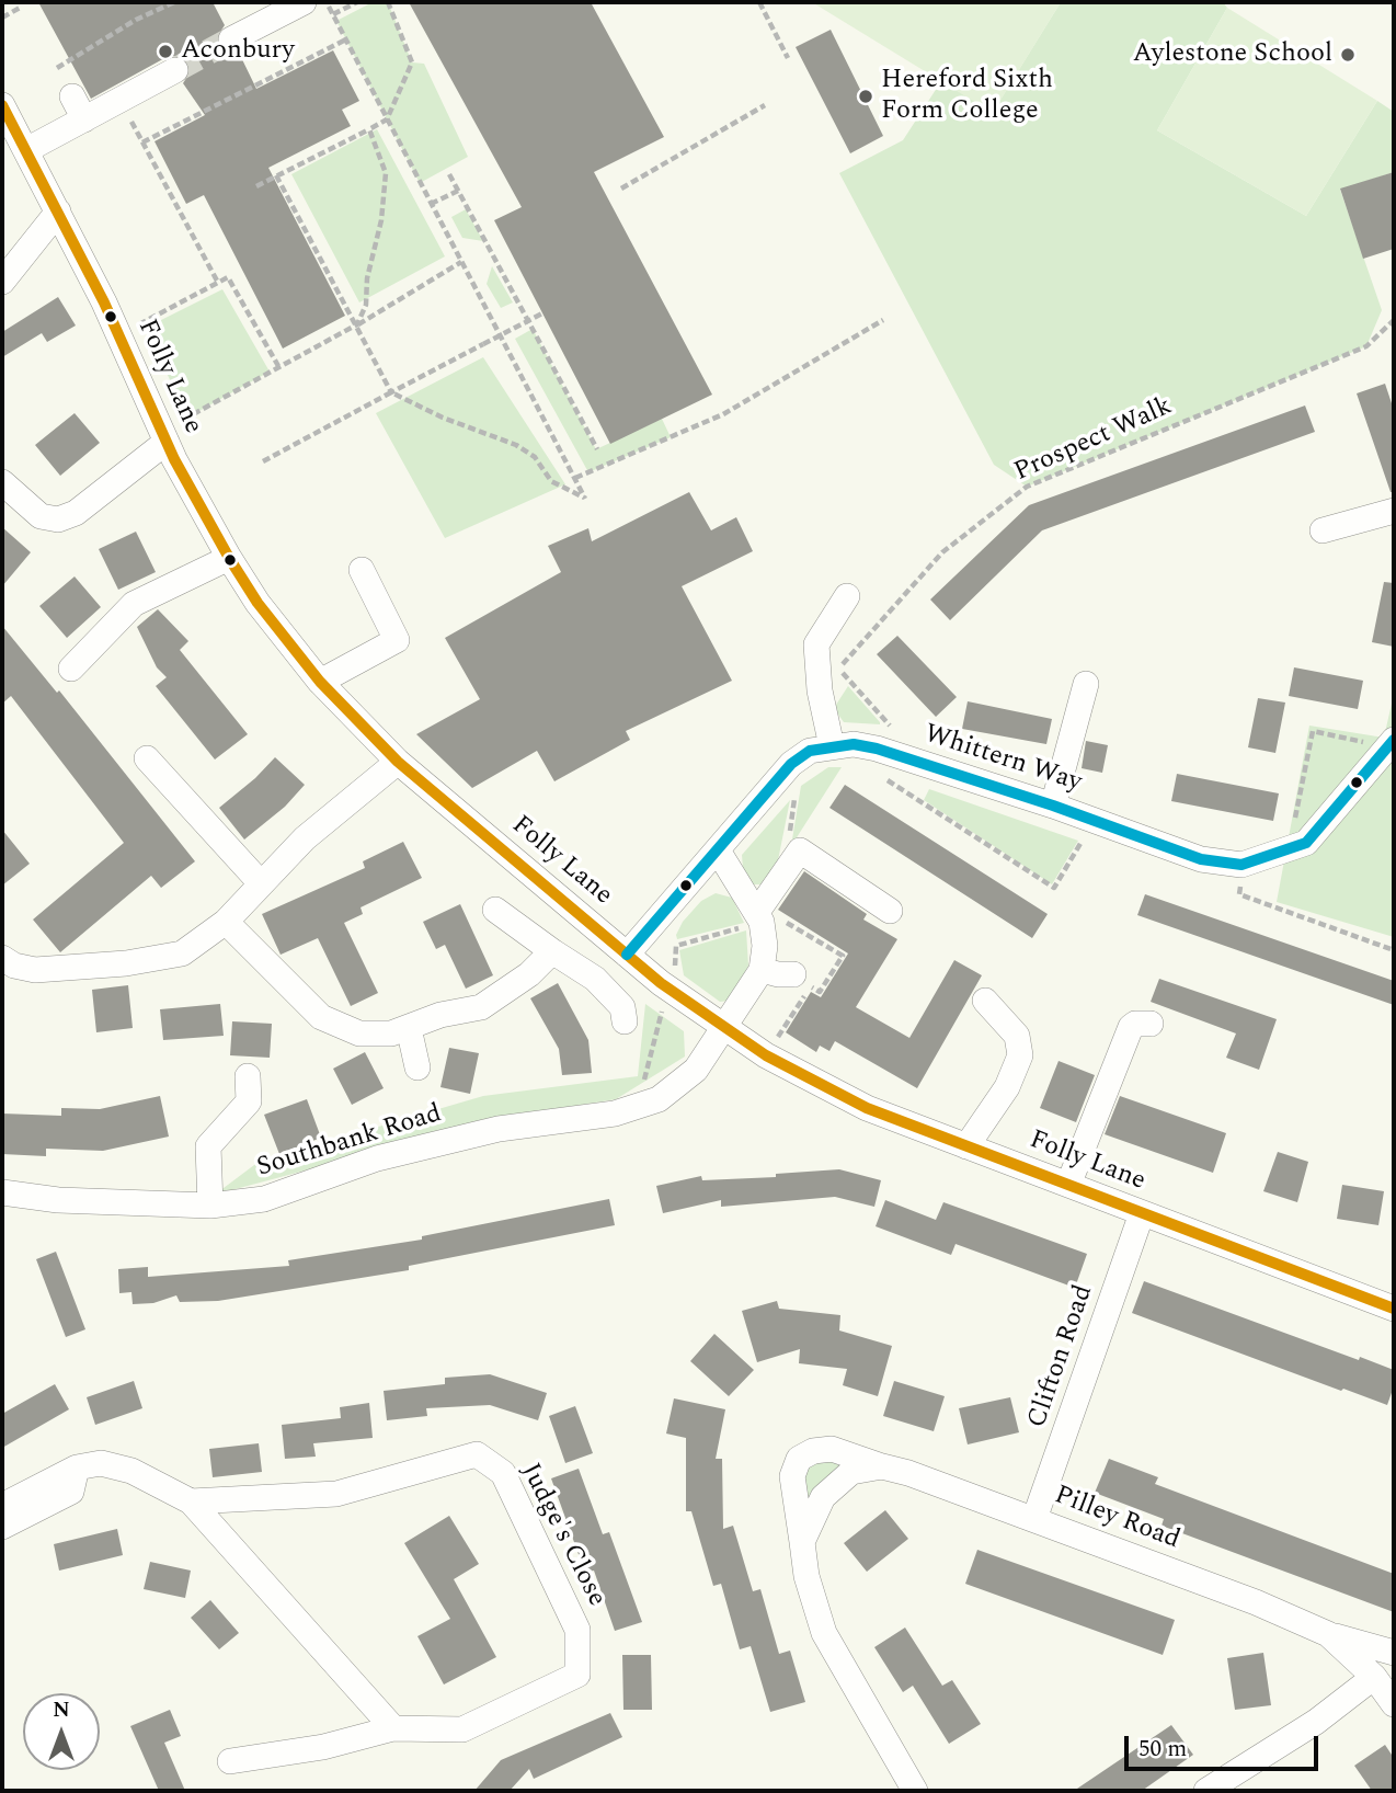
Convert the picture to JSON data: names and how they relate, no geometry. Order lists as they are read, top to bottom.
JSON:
{
  "streets": {
    "street": [
      "Folly Lane",
      "Whittern Way",
      "Southbank Road",
      "Clifton Road",
      "Pilley Road",
      "Judge's Close"
    ],
    "path": ["Prospect Walk"]
  },
  "crossings": [
    ["Folly Lane", "Whittern Way"],
    ["Folly Lane", "Southbank Road"],
    ["Folly Lane", "Clifton Road"],
    ["Clifton Road", "Pilley Road"]
  ],
  "places": ["Aconbury", "Aylestone School", "Hereford Sixth Form College"],
  "scale_bar": "50 m",
  "north": "top"
}
